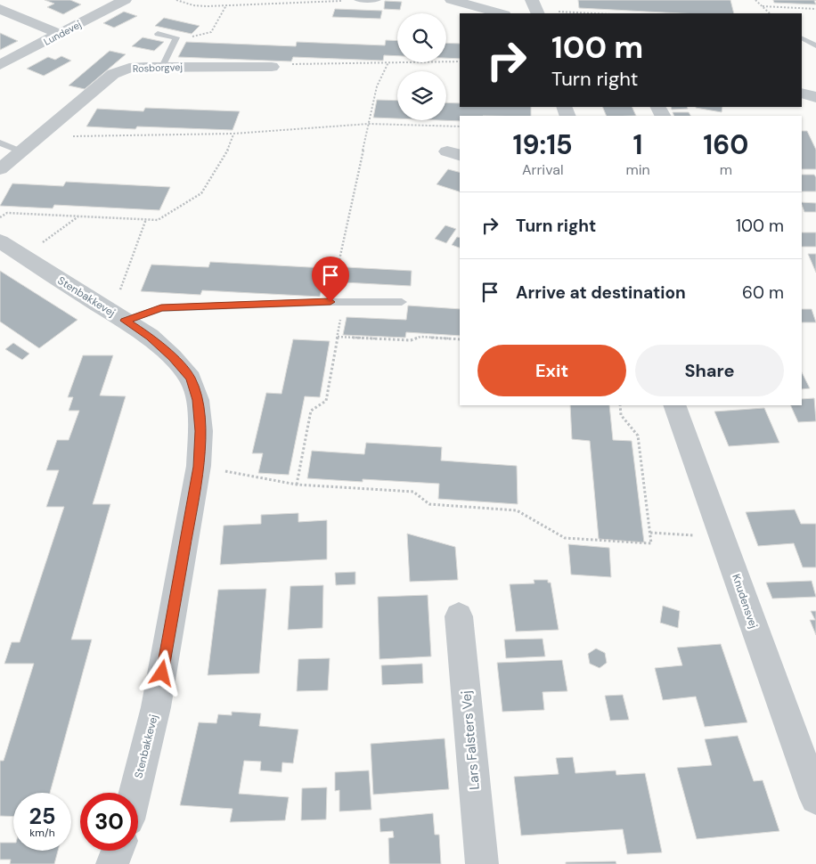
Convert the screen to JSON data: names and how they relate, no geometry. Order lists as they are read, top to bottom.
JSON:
{
  "streets": {
    "street": [
      "Lundevej",
      "Rosborgvej",
      "Stenbakkevej",
      "Knudensvej",
      "Lars Falsters Vej"
    ]
  },
  "page": {
    "turn": ["100 m", "Turn right"],
    "eta": [
      "19:15",
      "Arrival",
      "1",
      "min",
      "160",
      "m"
    ],
    "list": [
      {
        "name": "Turn right",
        "value": "100 m"
      },
      {
        "name": "Arrive at destination",
        "value": "60 m"
      }
    ],
    "buttons": ["Exit", "Share"],
    "speed": "25 km/h",
    "limit": "30"
  }
}
